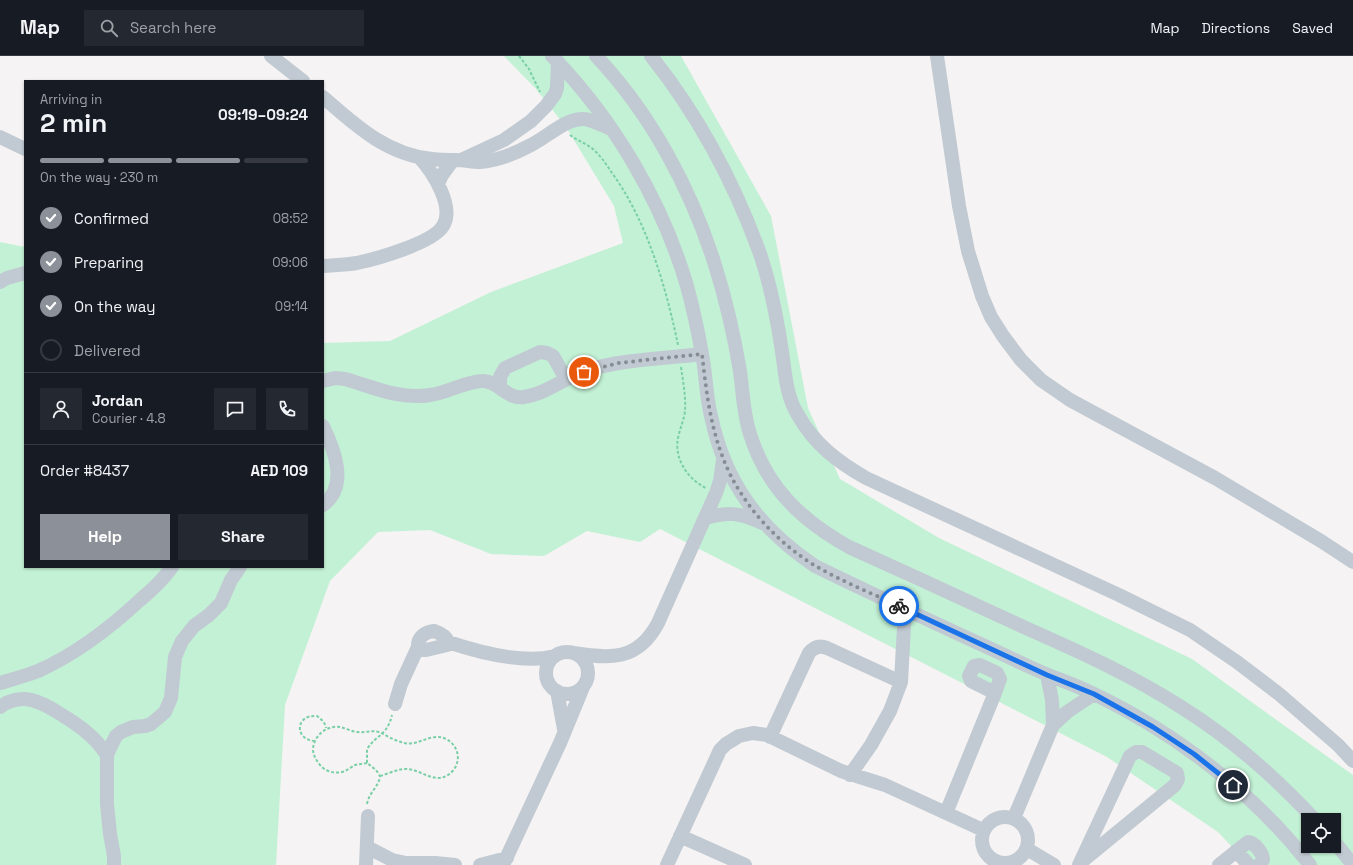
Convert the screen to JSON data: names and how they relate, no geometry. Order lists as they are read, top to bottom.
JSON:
{
  "page": {
    "header": "Map",
    "search": "Search here",
    "nav": ["Map", "Directions", "Saved"],
    "heading": ["2 min", "Arriving in", "09:19–09:24"],
    "panel": [
      "Jordan",
      "Courier · 4.8",
      "Order #8437",
      "AED 109"
    ],
    "bar": "On the way · 230 m",
    "list": [
      ["Confirmed", "08:52"],
      ["Preparing", "09:06"],
      ["On the way", "09:14"],
      "Delivered"
    ],
    "buttons": ["Help", "Share"]
  }
}
